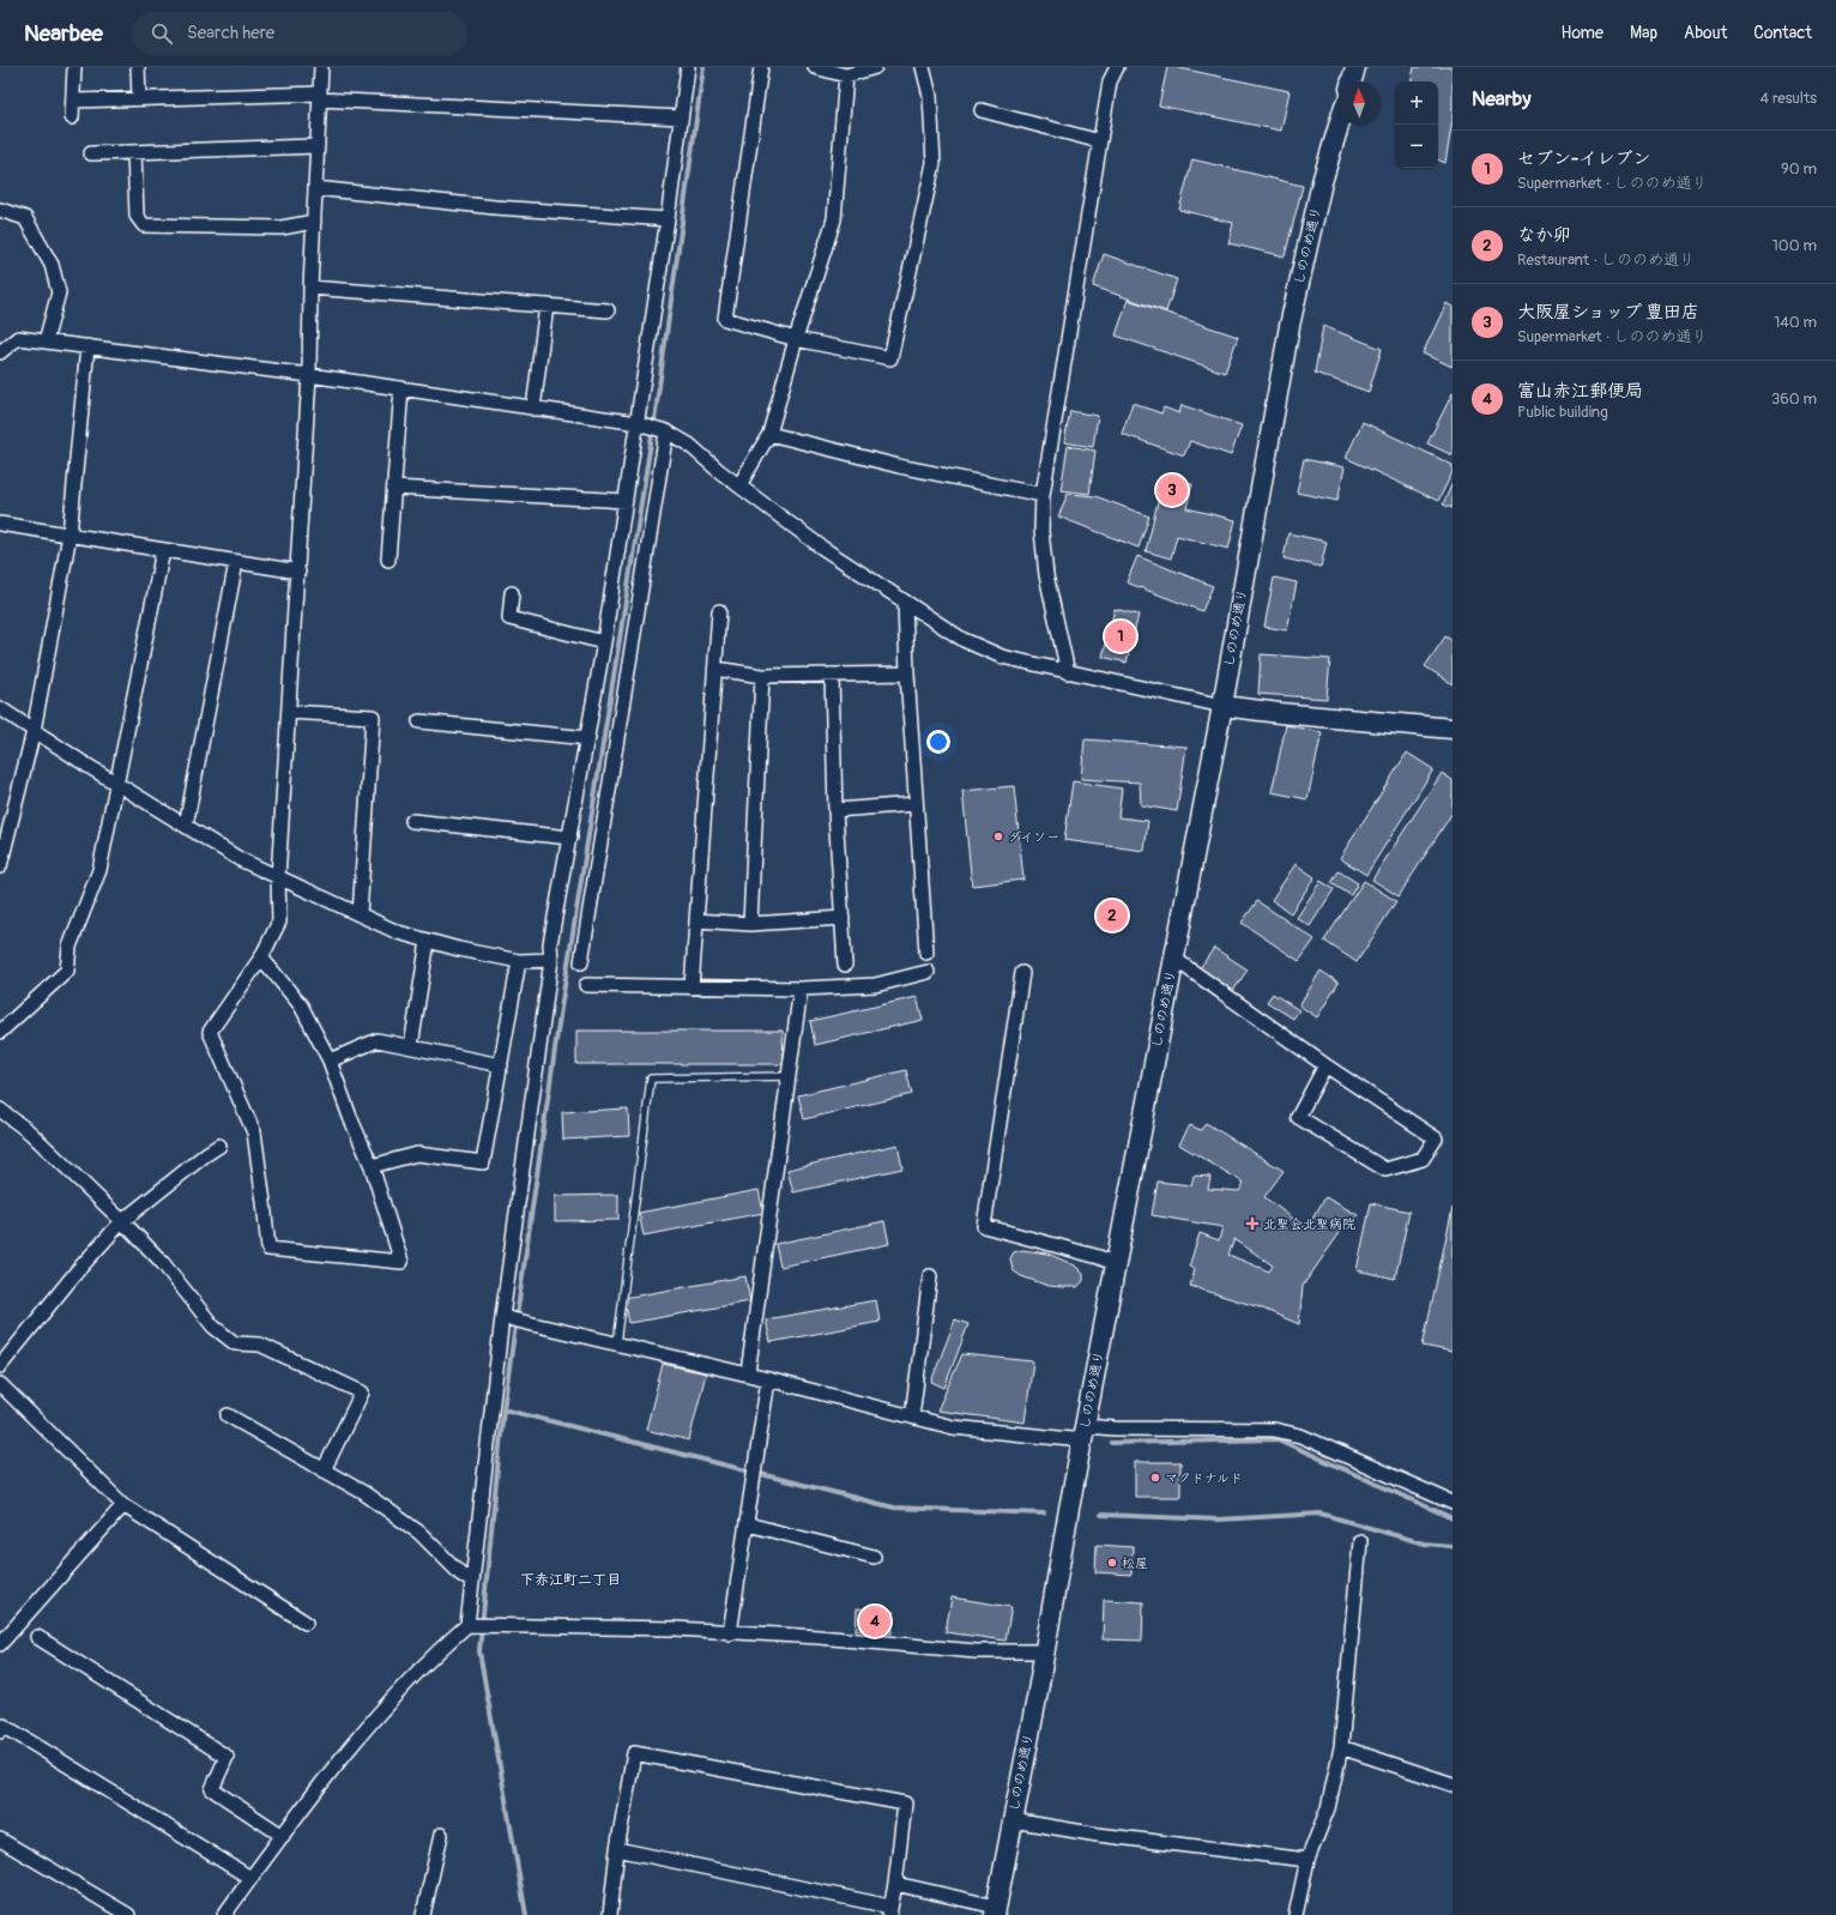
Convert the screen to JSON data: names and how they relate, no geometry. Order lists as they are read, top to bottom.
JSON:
{
  "streets": {
    "main road": ["しののめ通り"]
  },
  "districts": ["下赤江町二丁目"],
  "places": {
    "other": ["ダイソー", "マクドナルド", "松屋"],
    "health": ["北聖会北聖病院"]
  },
  "north": "top",
  "page": {
    "header": "Nearbee",
    "search": "Search here",
    "nav": [
      "Home",
      "Map",
      "About",
      "Contact"
    ],
    "heading": ["Nearby", "4 results"],
    "map_buttons": ["+", "−"],
    "list": [
      {
        "mark": "1",
        "name": "セブン-イレブン",
        "note": "Supermarket · しののめ通り",
        "value": "90 m"
      },
      {
        "mark": "2",
        "name": "なか卯",
        "note": "Restaurant · しののめ通り",
        "value": "100 m"
      },
      {
        "mark": "3",
        "name": "大阪屋ショップ 豊田店",
        "note": "Supermarket · しののめ通り",
        "value": "140 m"
      },
      {
        "mark": "4",
        "name": "富山赤江郵便局",
        "note": "Public building",
        "value": "360 m"
      }
    ],
    "pins": [
      "3",
      "1",
      "2",
      "4"
    ]
  }
}
